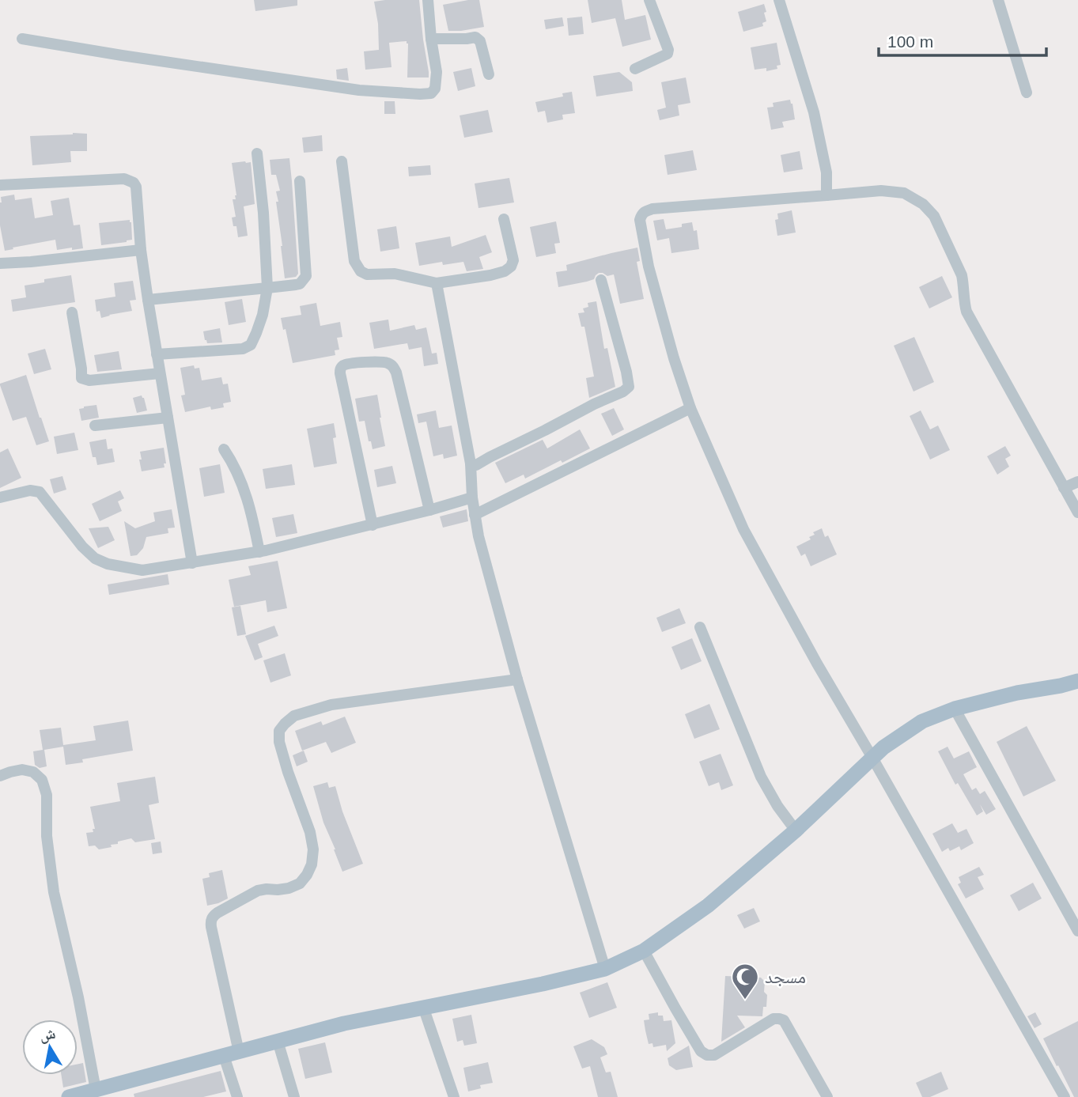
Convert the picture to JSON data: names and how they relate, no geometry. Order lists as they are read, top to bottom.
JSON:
{
  "places": {
    "mosque": ["مسجد"]
  },
  "scale_bar": "100 m",
  "north": "top"
}
